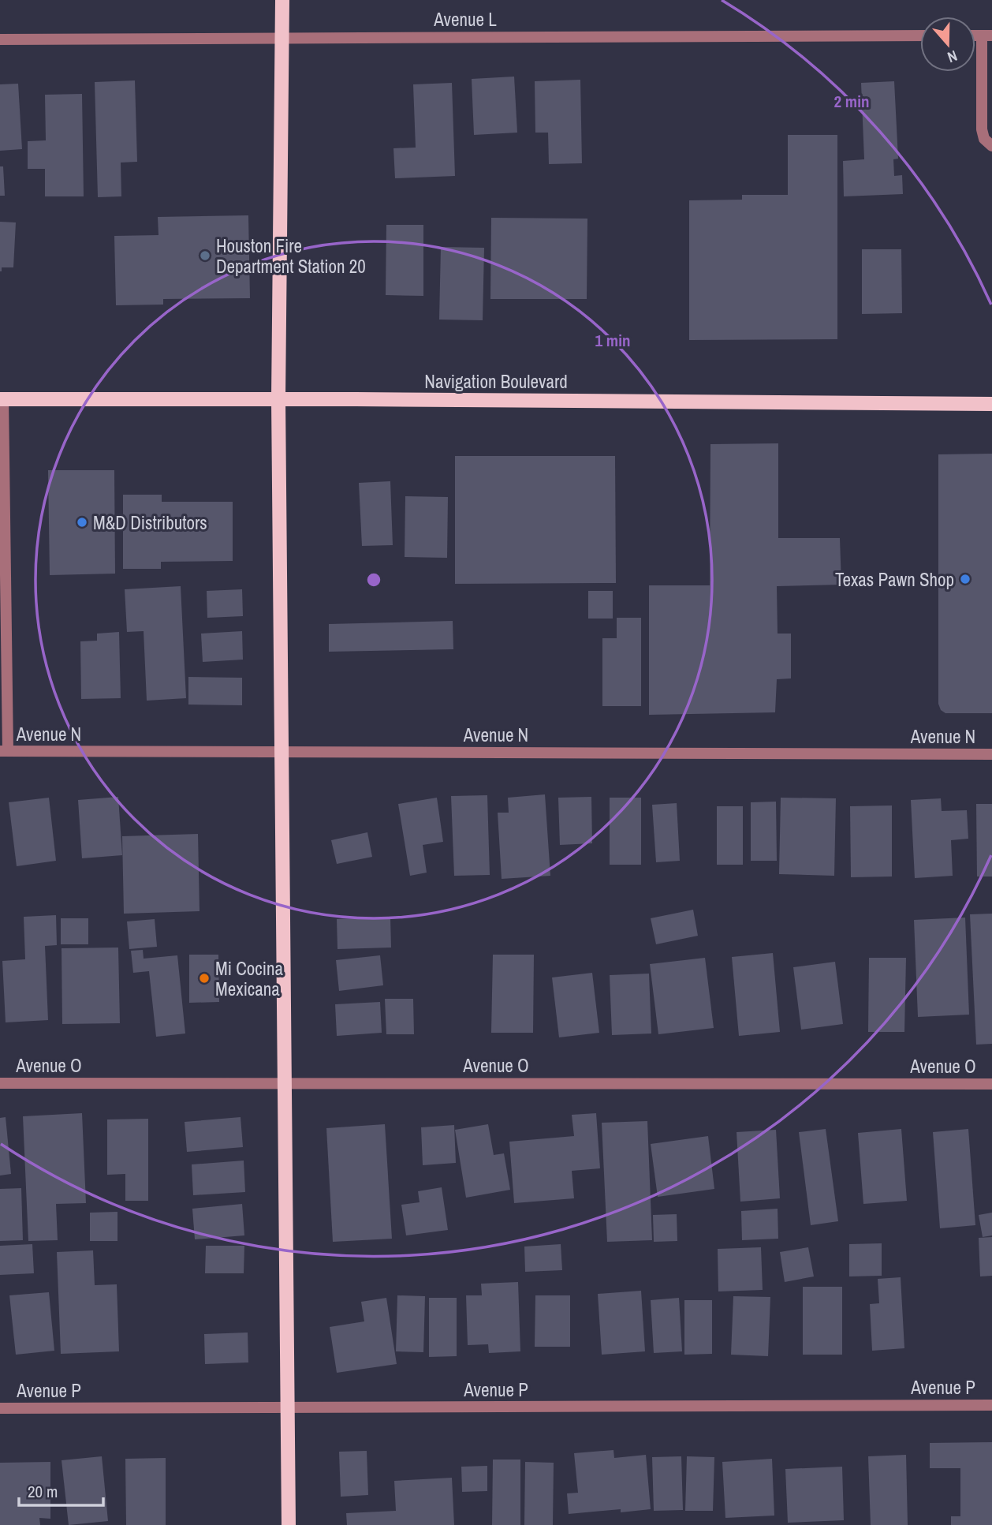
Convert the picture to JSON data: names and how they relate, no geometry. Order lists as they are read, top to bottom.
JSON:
{
  "streets": {
    "main road": ["Navigation Boulevard"],
    "street": [
      "Avenue L",
      "Avenue N",
      "Avenue O",
      "Avenue P"
    ]
  },
  "places": [
    "Houston Fire Department Station 20",
    "M&D Distributors",
    "Texas Pawn Shop",
    "Mi Cocina Mexicana"
  ],
  "scale_bar": "20 m",
  "north": "bottom",
  "rings": ["2 min", "1 min"]
}
